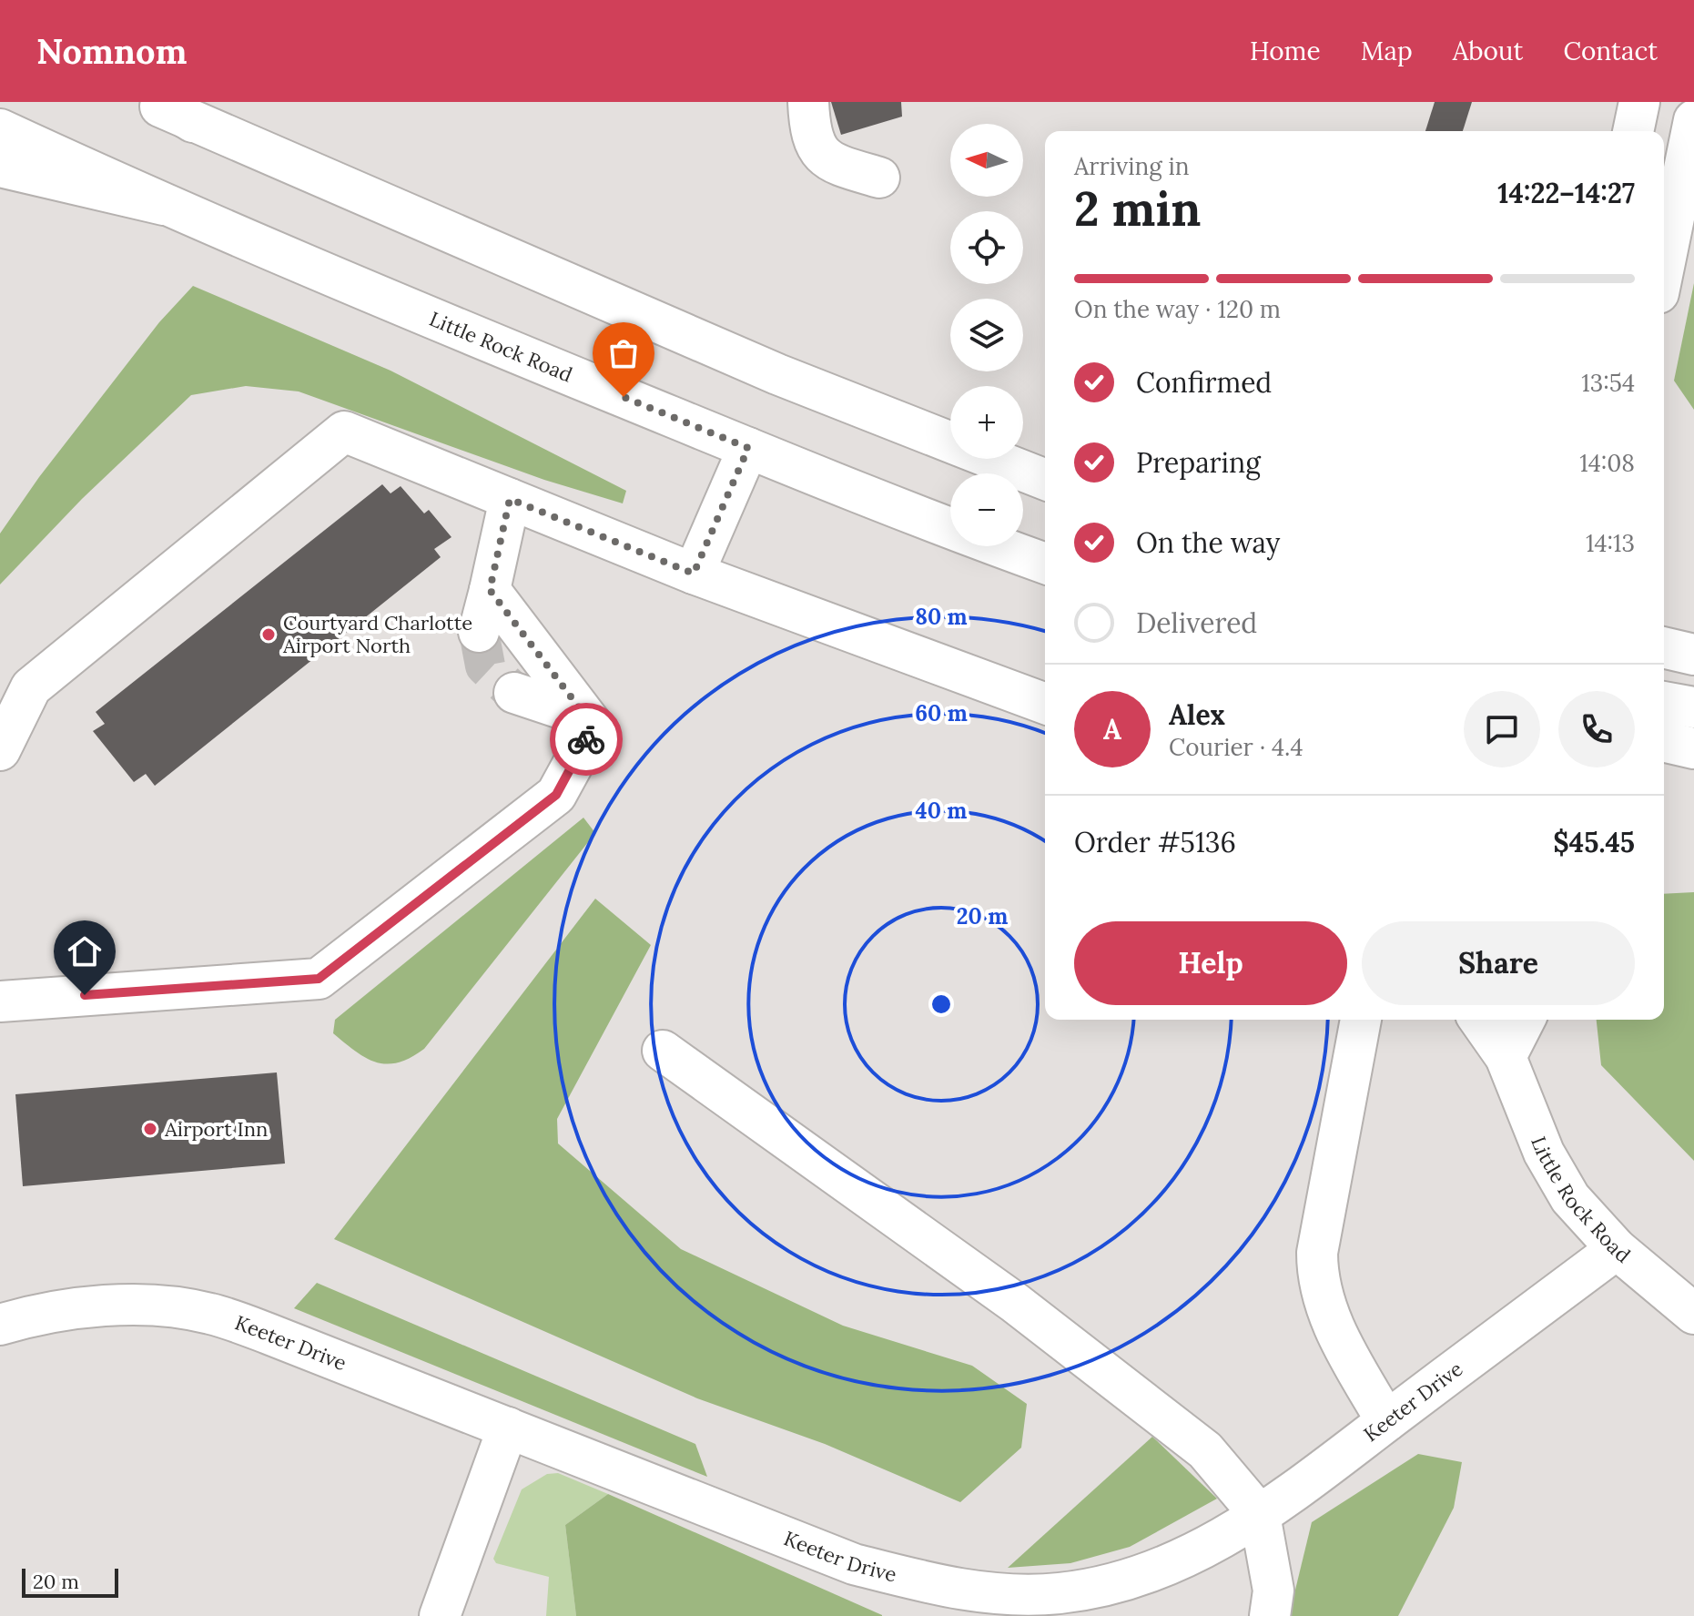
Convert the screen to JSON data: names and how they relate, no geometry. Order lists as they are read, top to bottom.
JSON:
{
  "streets": {
    "main road": ["Little Rock Road", "Keeter Drive"]
  },
  "crossings": [
    ["Little Rock Road", "Keeter Drive"]
  ],
  "places": ["Courtyard Charlotte Airport North", "Airport Inn"],
  "scale_bar": "20 m",
  "north": "left",
  "page": {
    "header": "Nomnom",
    "nav": [
      "Home",
      "Map",
      "About",
      "Contact"
    ],
    "map_buttons": ["+", "−"],
    "heading": ["2 min", "Arriving in", "14:22–14:27"],
    "panel": [
      "Alex",
      "Courier · 4.4",
      "Order #5136",
      "$45.45"
    ],
    "bar": "On the way · 120 m",
    "list": [
      ["Confirmed", "13:54"],
      ["Preparing", "14:08"],
      ["On the way", "14:13"],
      "Delivered"
    ],
    "round": "A",
    "buttons": ["Help", "Share"],
    "scale": "20 m"
  },
  "rings": [
    "80 m",
    "60 m",
    "40 m",
    "20 m"
  ]
}
